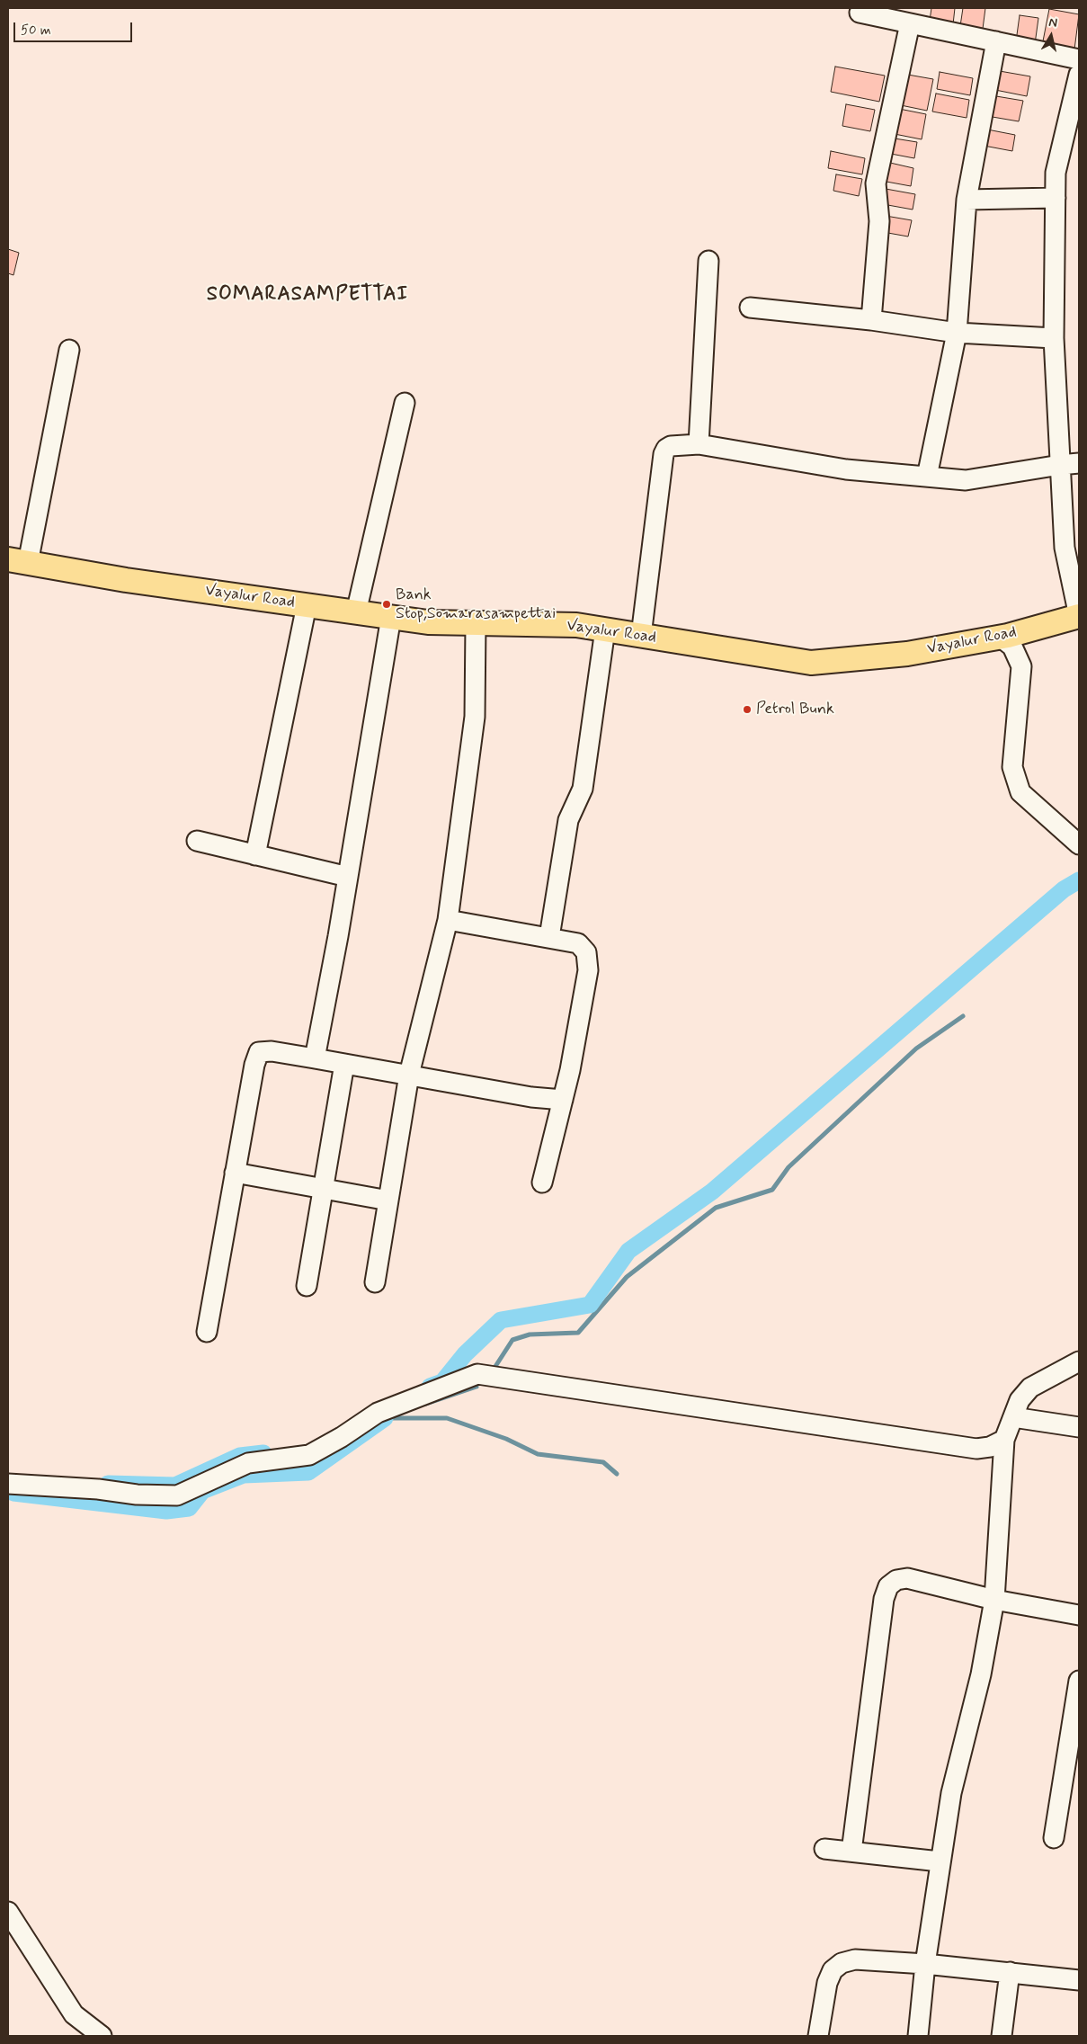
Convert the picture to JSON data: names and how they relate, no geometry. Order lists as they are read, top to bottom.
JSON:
{
  "streets": {
    "main road": ["Vayalur Road"]
  },
  "districts": ["SOMARASAMPETTAI"],
  "places": ["Bank Stop,Somarasampettai", "Petrol Bunk"],
  "scale_bar": "50 m",
  "north": "top"
}
